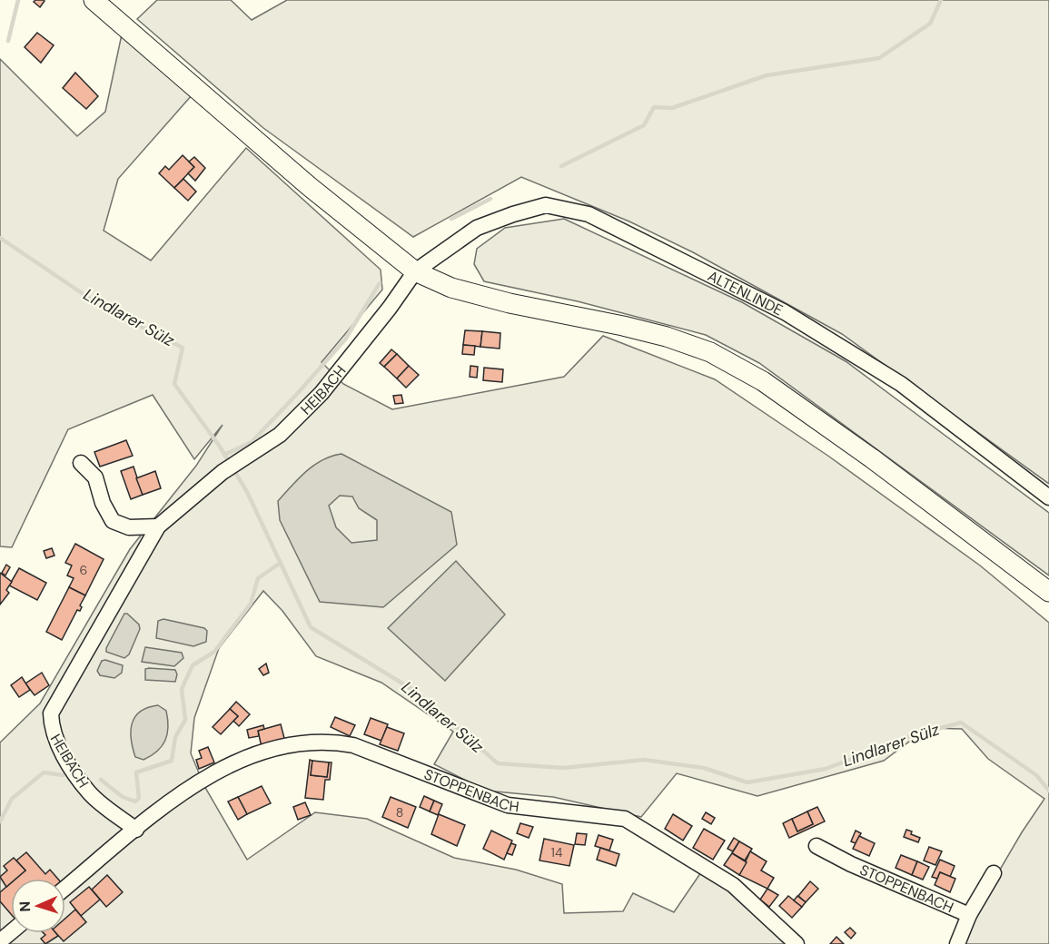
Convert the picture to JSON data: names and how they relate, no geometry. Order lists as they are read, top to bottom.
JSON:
{
  "streets": {
    "street": ["ALTENLINDE", "HEIBACH", "STOPPENBACH"]
  },
  "crossings": [
    ["ALTENLINDE", "HEIBACH"],
    ["HEIBACH", "STOPPENBACH"]
  ],
  "water": ["Lindlarer Sülz"],
  "house_numbers": ["6", "8", "14"],
  "north": "left"
}
